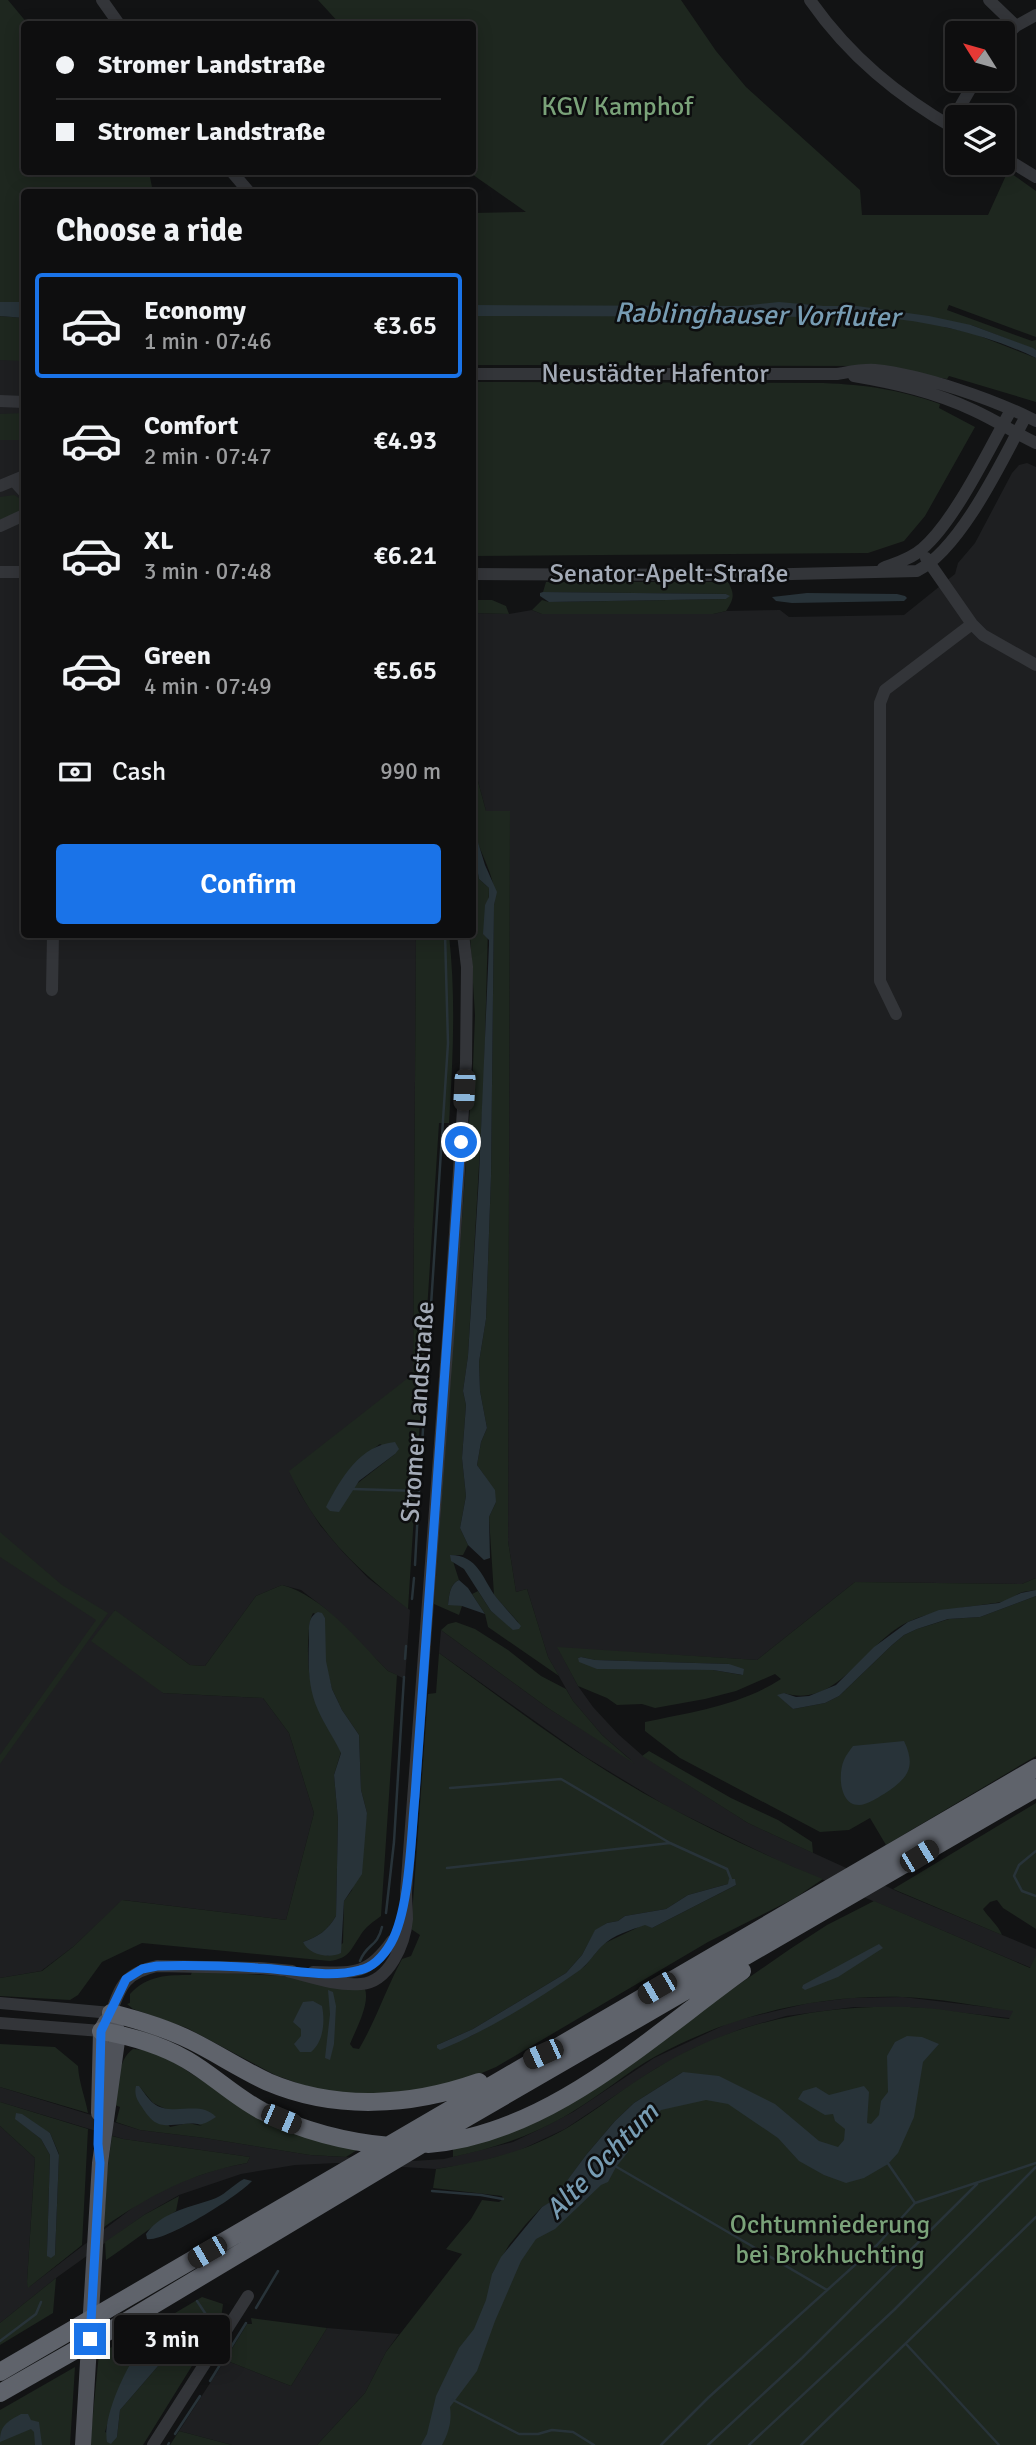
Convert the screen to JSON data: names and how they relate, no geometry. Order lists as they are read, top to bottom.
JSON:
{
  "streets": {
    "main road": ["Stromer Landstraße"],
    "street": ["Neustädter Hafentor", "Senator-Apelt-Straße"]
  },
  "crossings": [
    ["Neustädter Hafentor", "Senator-Apelt-Straße"]
  ],
  "water": ["Rablinghauser Vorfluter", "Alte Ochtum"],
  "parks": ["KGV Kamphof", "Ochtumniederung bei Brokhuchting"],
  "north": "top left",
  "page": {
    "banner": ["Stromer Landstraße", "Stromer Landstraße"],
    "heading": "Choose a ride",
    "list": [
      {
        "name": "Economy",
        "note": "1 min · 07:46",
        "value": "€3.65"
      },
      {
        "name": "Comfort",
        "note": "2 min · 07:47",
        "value": "€4.93"
      },
      {
        "name": "XL",
        "note": "3 min · 07:48",
        "value": "€6.21"
      },
      {
        "name": "Green",
        "note": "4 min · 07:49",
        "value": "€5.65"
      }
    ],
    "pay": ["Cash", "990 m"],
    "buttons": "Confirm",
    "bubble": "3 min"
  }
}
